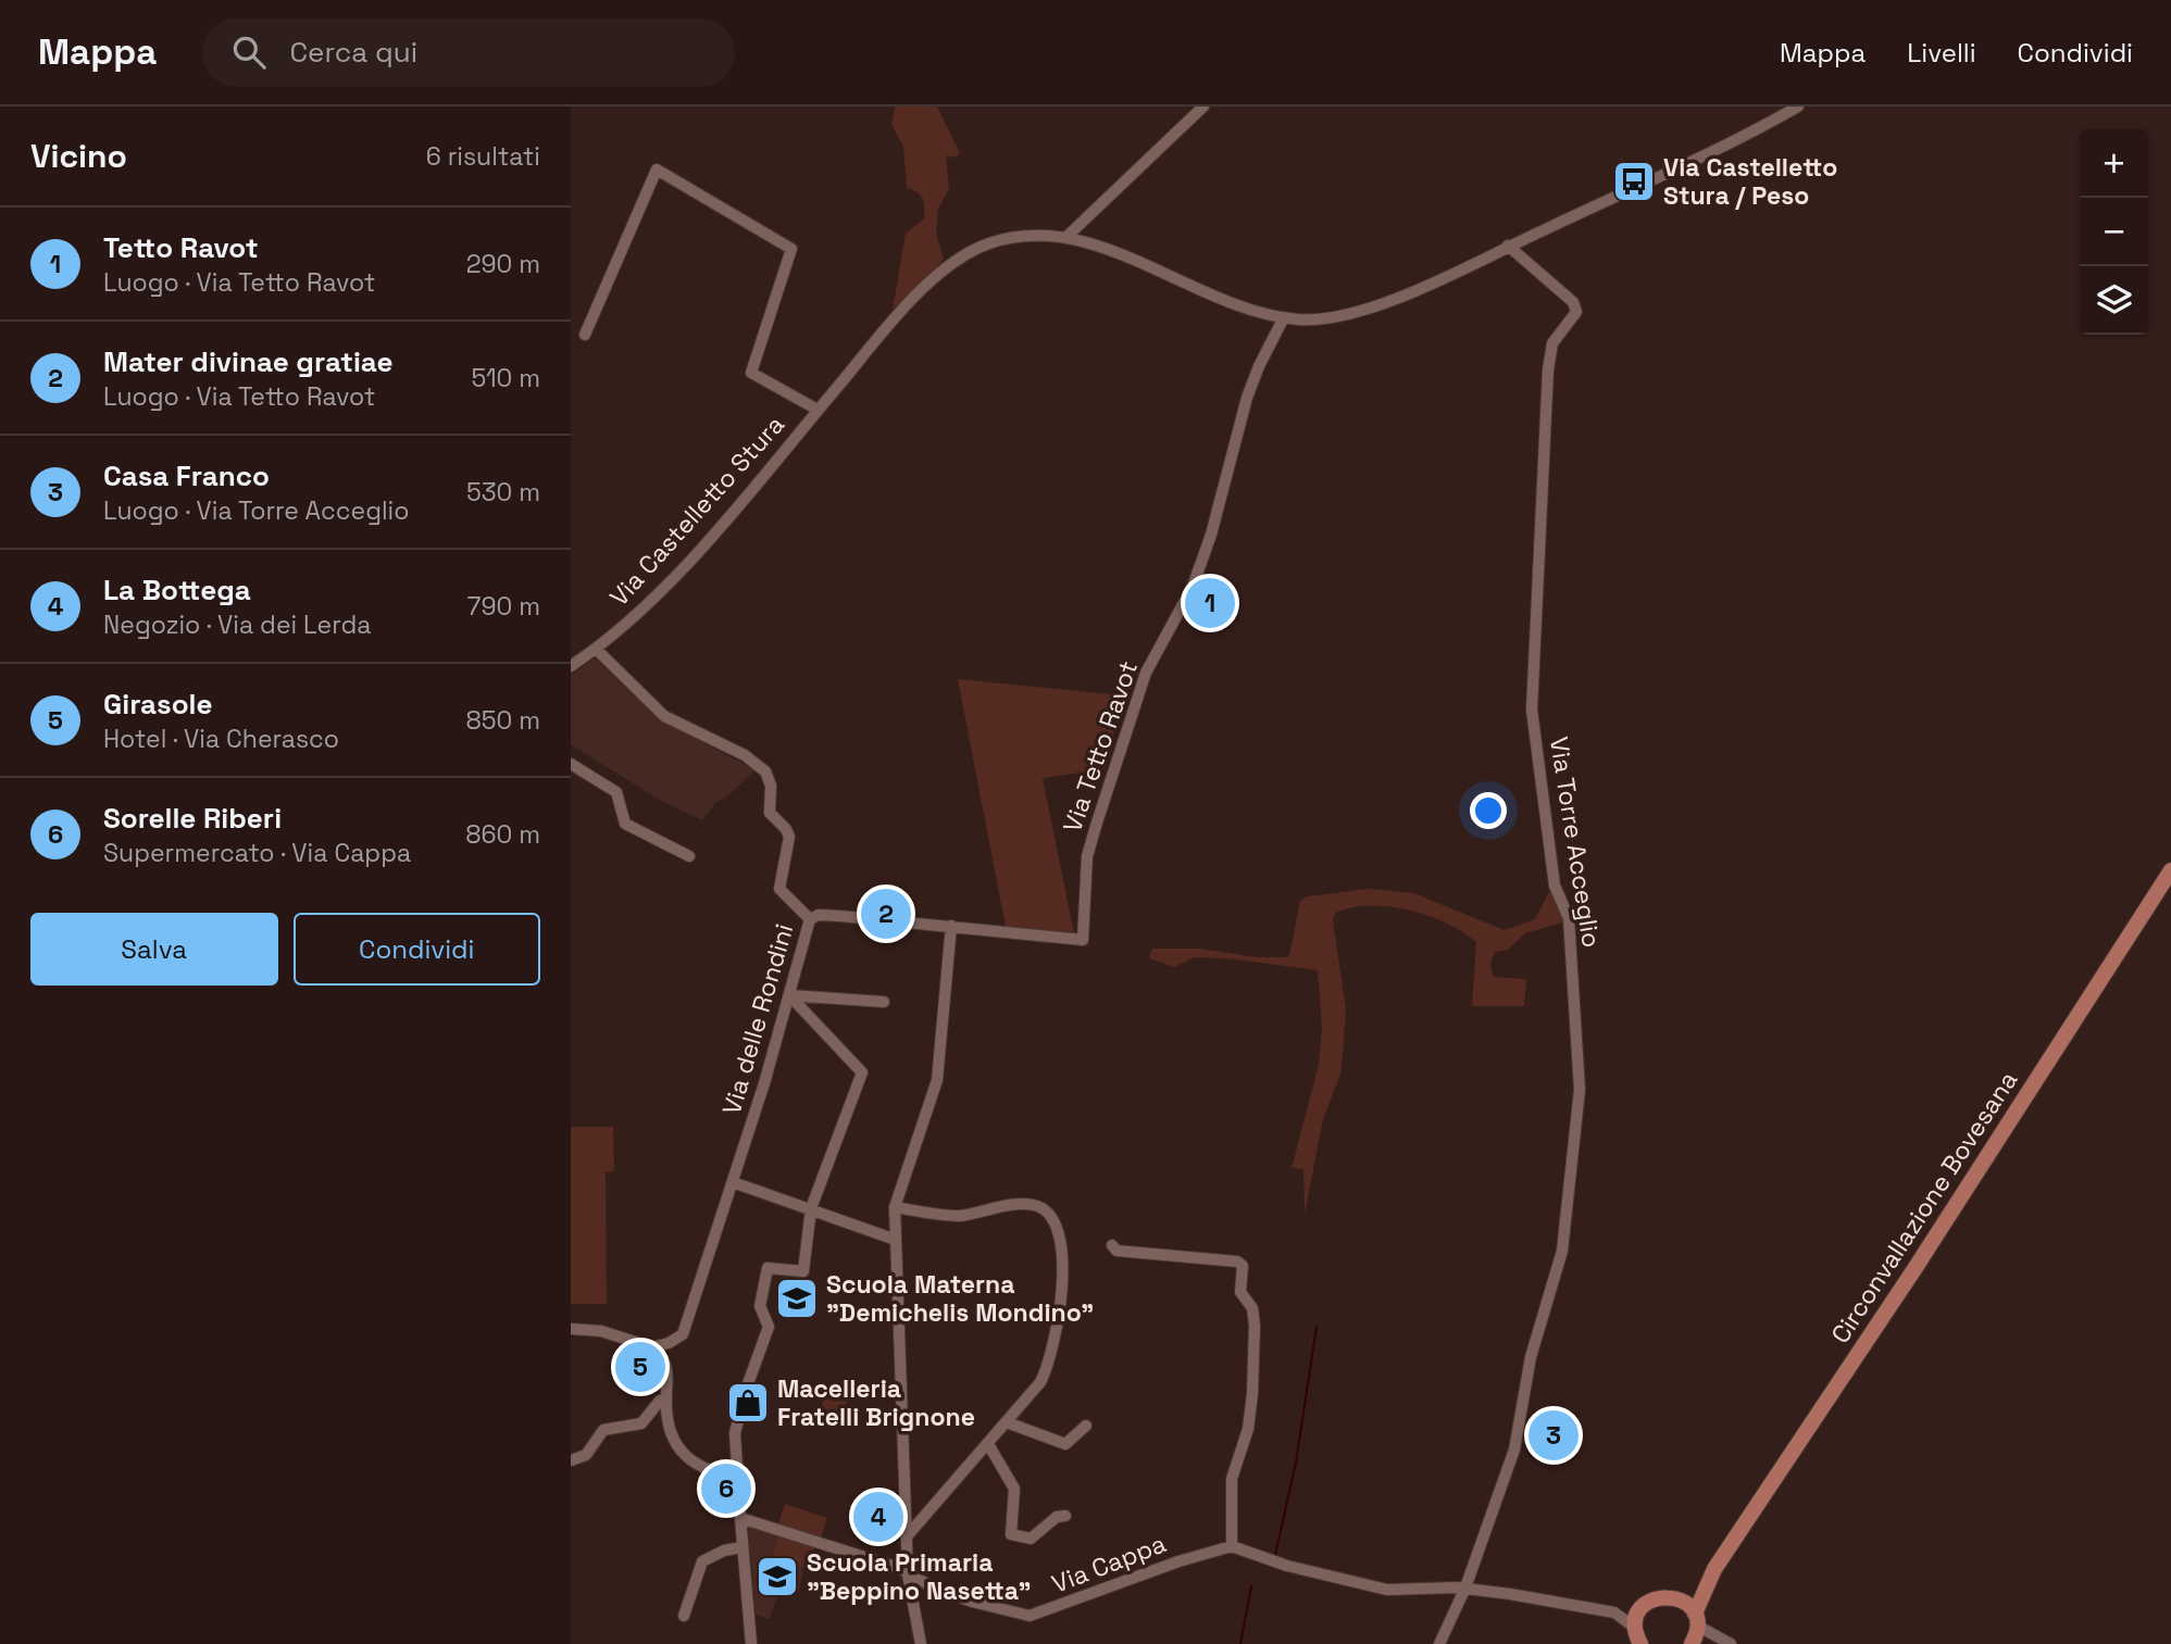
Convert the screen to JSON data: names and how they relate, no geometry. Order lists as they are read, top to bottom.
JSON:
{
  "streets": {
    "main road": ["Circonvallazione Bovesana"],
    "street": [
      "Via Castelletto Stura",
      "Via Tetto Ravot",
      "Via Torre Acceglio",
      "Via delle Rondini",
      "Via Cappa"
    ]
  },
  "crossings": [
    ["Via Castelletto Stura", "Via Tetto Ravot"],
    ["Via Castelletto Stura", "Via Torre Acceglio"],
    ["Via Castelletto Stura", "Via delle Rondini"],
    ["Via Tetto Ravot", "Via delle Rondini"]
  ],
  "places": {
    "bus stop": ["Via Castelletto Stura / Peso"],
    "school or university": ["Scuola Materna \"Demichelis Mondino\"", "Scuola Primaria \"Beppino Nasetta\""],
    "shop": ["Macelleria Fratelli Brignone"]
  },
  "page": {
    "header": "Mappa",
    "search": "Cerca qui",
    "nav": ["Mappa", "Livelli", "Condividi"],
    "heading": ["Vicino", "6 risultati"],
    "map_buttons": ["+", "−"],
    "list": [
      {
        "mark": "1",
        "name": "Tetto Ravot",
        "note": "Luogo · Via Tetto Ravot",
        "value": "290 m"
      },
      {
        "mark": "2",
        "name": "Mater divinae gratiae",
        "note": "Luogo · Via Tetto Ravot",
        "value": "510 m"
      },
      {
        "mark": "3",
        "name": "Casa Franco",
        "note": "Luogo · Via Torre Acceglio",
        "value": "530 m"
      },
      {
        "mark": "4",
        "name": "La Bottega",
        "note": "Negozio · Via dei Lerda",
        "value": "790 m"
      },
      {
        "mark": "5",
        "name": "Girasole",
        "note": "Hotel · Via Cherasco",
        "value": "850 m"
      },
      {
        "mark": "6",
        "name": "Sorelle Riberi",
        "note": "Supermercato · Via Cappa",
        "value": "860 m"
      }
    ],
    "pins": [
      "1",
      "2",
      "5",
      "3",
      "6",
      "4"
    ],
    "buttons": ["Salva", "Condividi"]
  }
}
